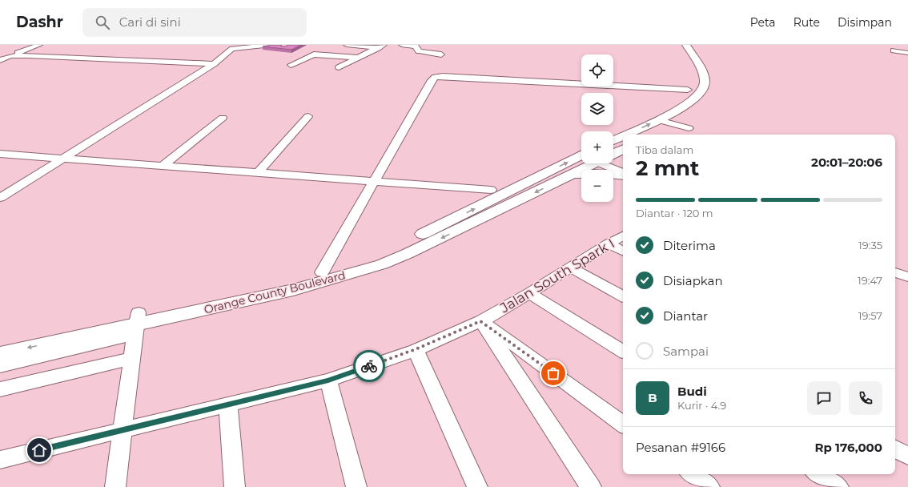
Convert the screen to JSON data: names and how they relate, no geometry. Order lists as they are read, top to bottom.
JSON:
{
  "streets": {
    "main road": ["Orange County Boulevard"],
    "street": ["Jalan South Spark I"]
  },
  "page": {
    "header": "Dashr",
    "search": "Cari di sini",
    "nav": ["Peta", "Rute", "Disimpan"],
    "map_buttons": ["+", "−"],
    "heading": ["2 mnt", "Tiba dalam", "20:01–20:06"],
    "panel": [
      "Budi",
      "Kurir · 4.9",
      "Pesanan #9166",
      "Rp 176,000"
    ],
    "bar": "Diantar · 120 m",
    "list": [
      ["Diterima", "19:35"],
      ["Disiapkan", "19:47"],
      ["Diantar", "19:57"],
      "Sampai"
    ],
    "round": "B"
  }
}
